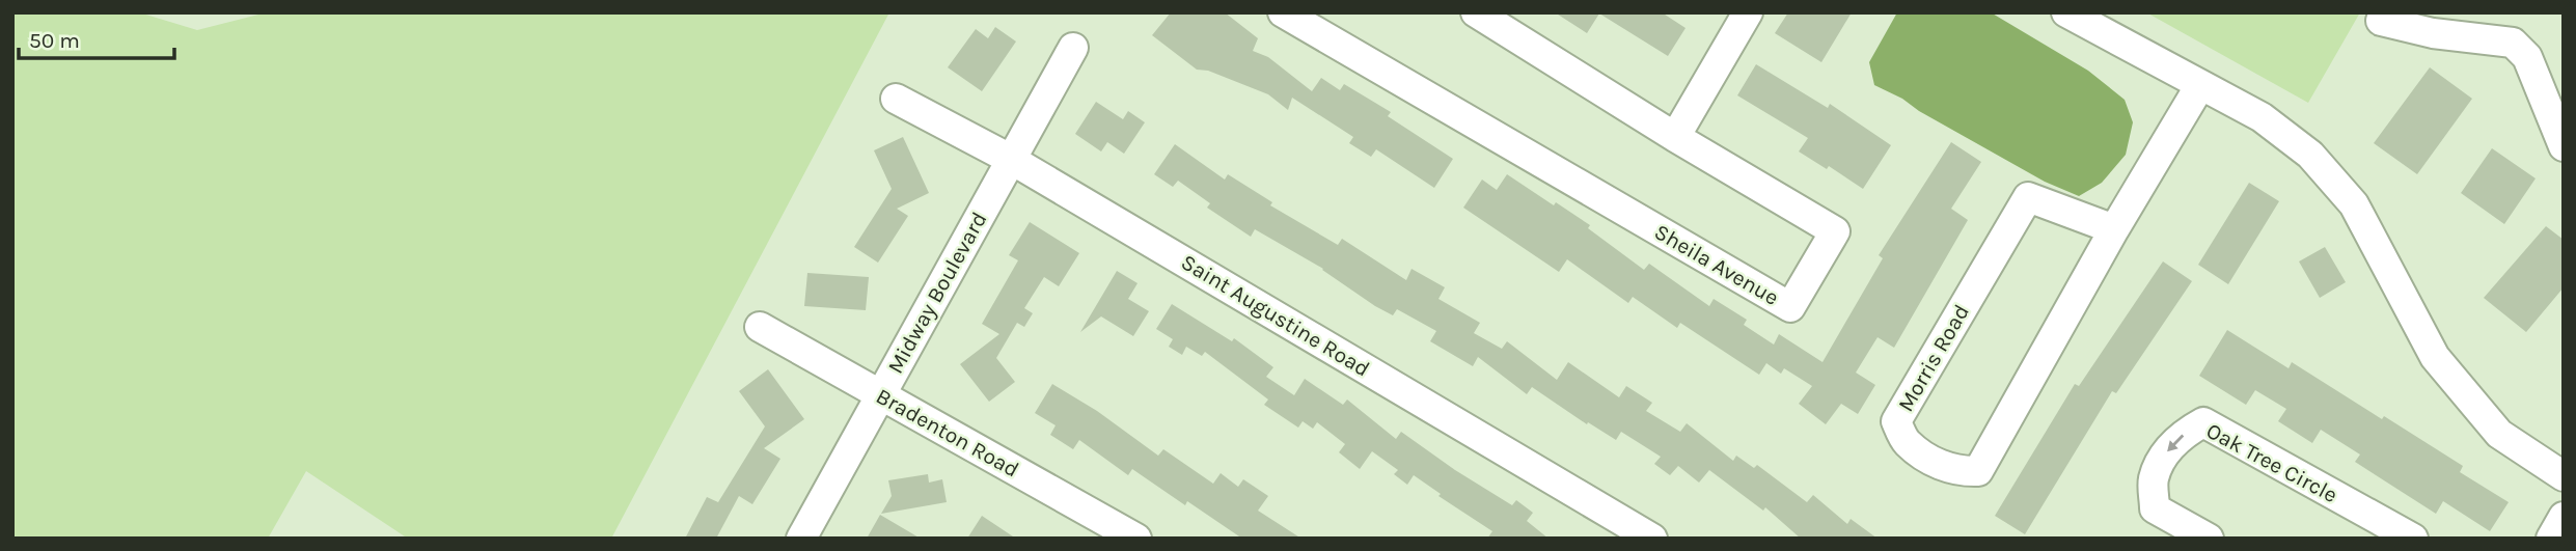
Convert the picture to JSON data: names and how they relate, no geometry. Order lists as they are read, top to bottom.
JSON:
{
  "streets": {
    "street": [
      "Sheila Avenue",
      "Midway Boulevard",
      "Saint Augustine Road",
      "Morris Road",
      "Bradenton Road",
      "Oak Tree Circle"
    ]
  },
  "crossings": [
    ["Midway Boulevard", "Saint Augustine Road"],
    ["Midway Boulevard", "Bradenton Road"]
  ],
  "scale_bar": "50 m"
}
